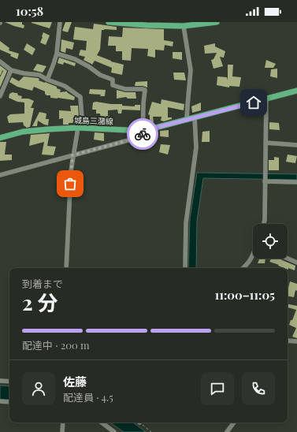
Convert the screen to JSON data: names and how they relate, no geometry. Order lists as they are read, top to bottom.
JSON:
{
  "streets": {
    "main road": ["城島三潴線"]
  },
  "page": {
    "status": "10:58",
    "heading": ["2 分", "到着まで", "11:00–11:05"],
    "panel": ["佐藤", "配達員 · 4.5"],
    "bar": "配達中 · 200 m"
  }
}
